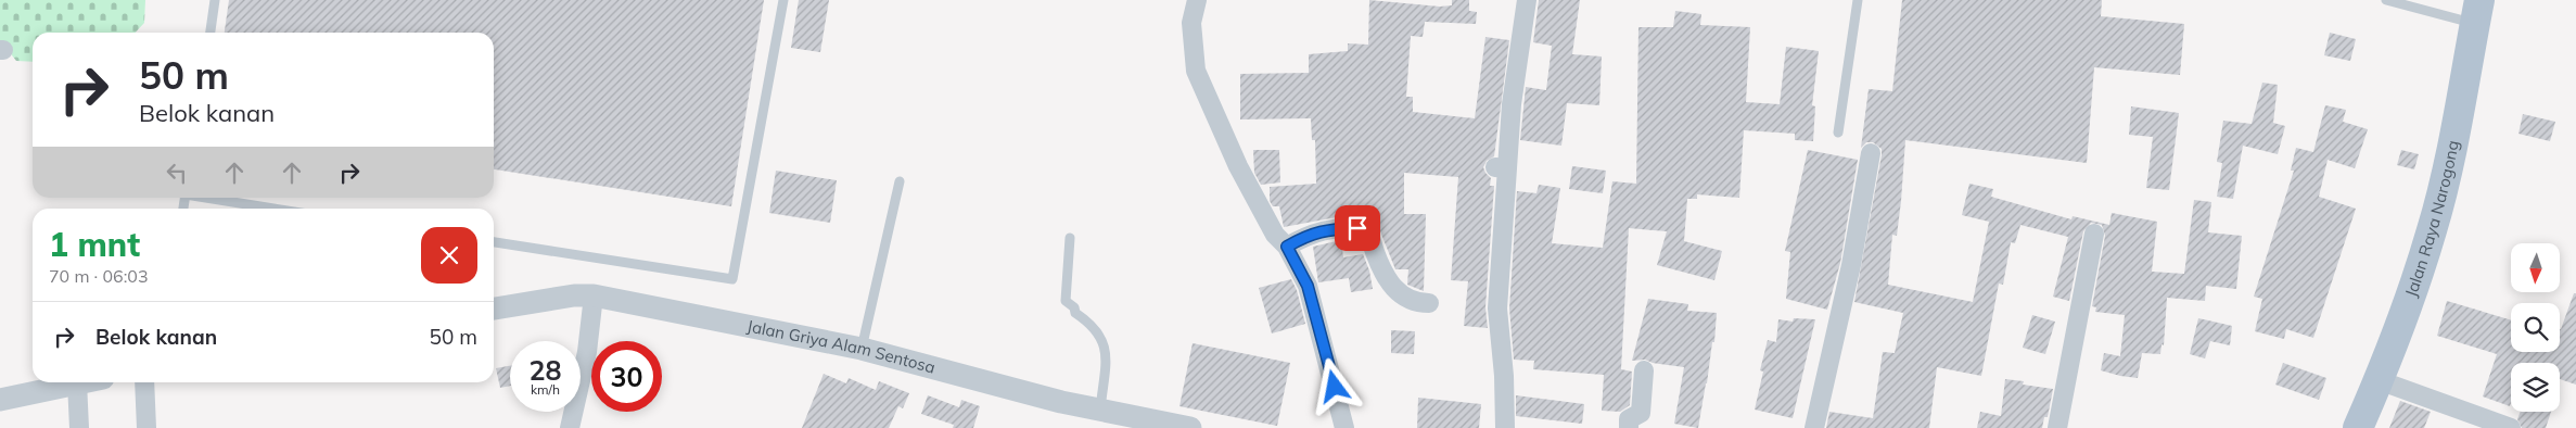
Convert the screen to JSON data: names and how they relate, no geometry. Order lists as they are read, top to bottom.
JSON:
{
  "streets": {
    "main road": ["Jalan Raya Narogong"],
    "street": ["Jalan Griya Alam Sentosa"]
  },
  "north": "bottom",
  "page": {
    "turn": ["50 m", "Belok kanan"],
    "heading": ["1 mnt", "70 m · 06:03"],
    "list": [
      {
        "name": "Belok kanan",
        "value": "50 m"
      }
    ],
    "speed": "28 km/h",
    "limit": "30"
  }
}
